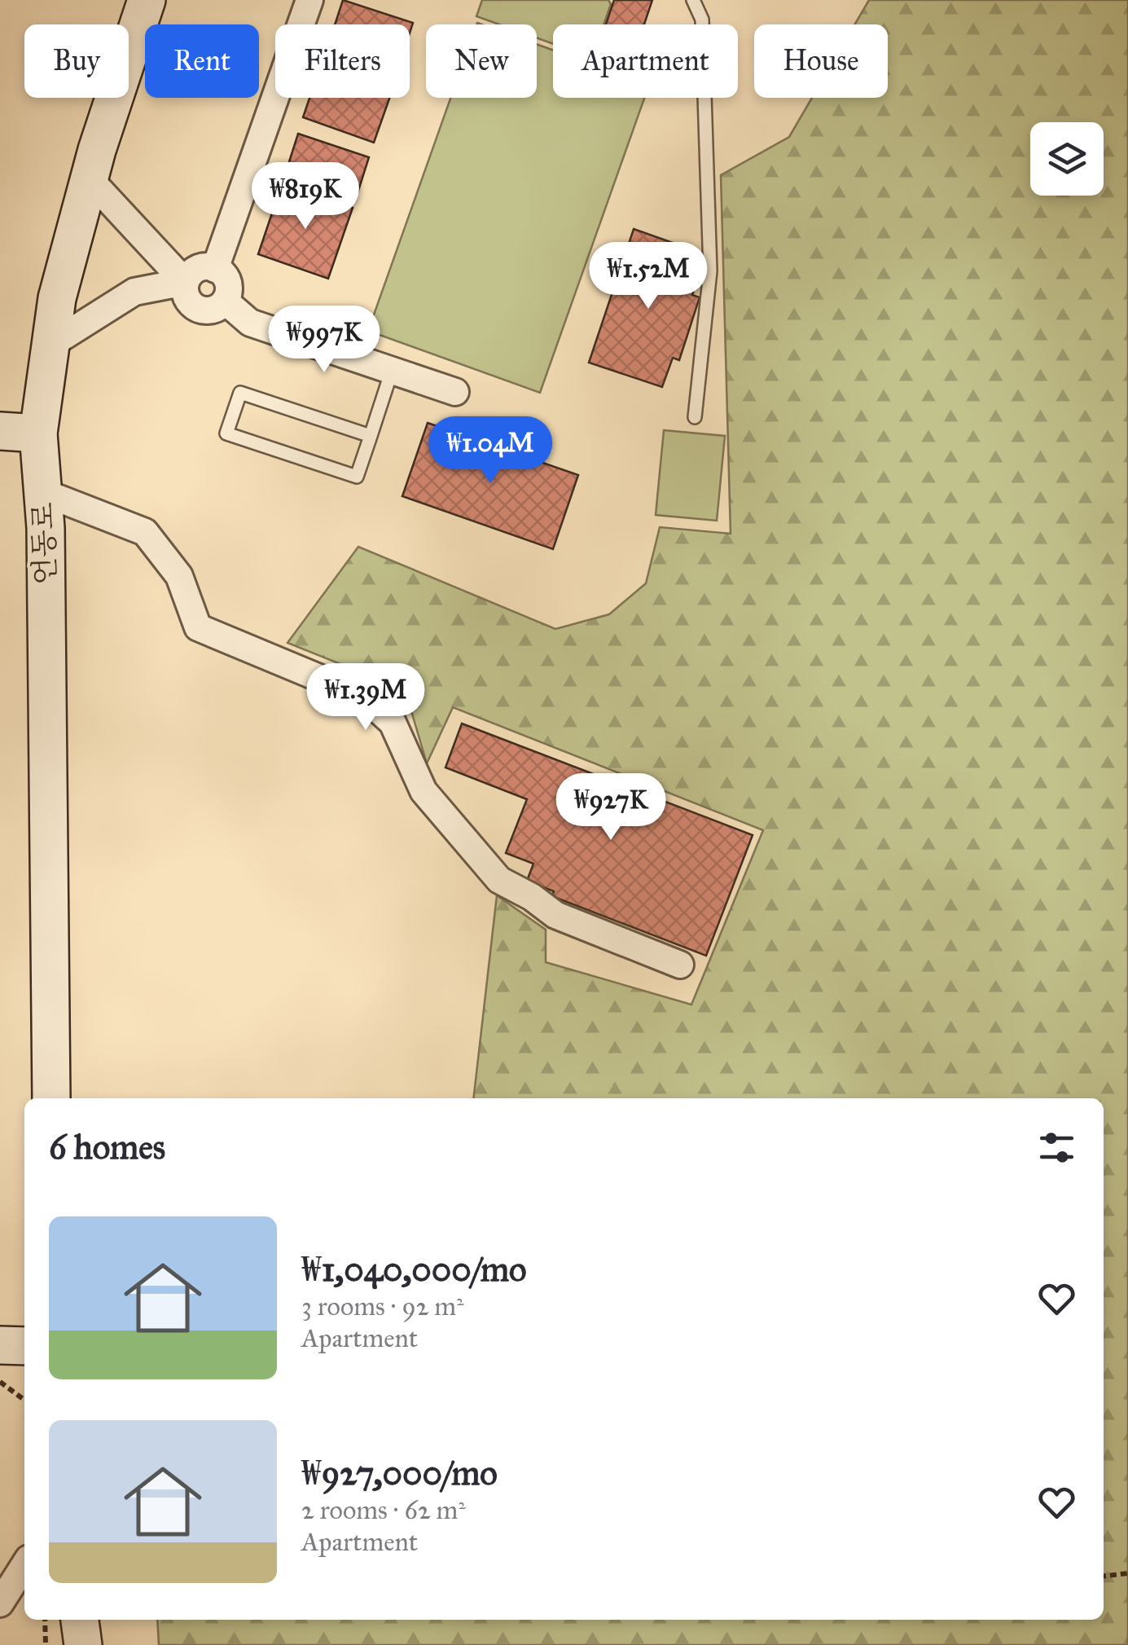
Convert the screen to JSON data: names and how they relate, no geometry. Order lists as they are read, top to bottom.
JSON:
{
  "streets": {
    "main road": ["언동로"]
  },
  "page": {
    "chip": [
      "Buy",
      "Rent",
      "Filters",
      "New",
      "Apartment",
      "House"
    ],
    "price": [
      "₩819K",
      "₩1.52M",
      "₩997K",
      "₩1.04M",
      "₩1.39M",
      "₩927K"
    ],
    "heading": "6 homes",
    "list": [
      {
        "name": "₩1,040,000/mo",
        "note": "3 rooms · 92 m² · Apartment"
      },
      {
        "name": "₩927,000/mo",
        "note": "2 rooms · 62 m² · Apartment"
      }
    ]
  }
}
